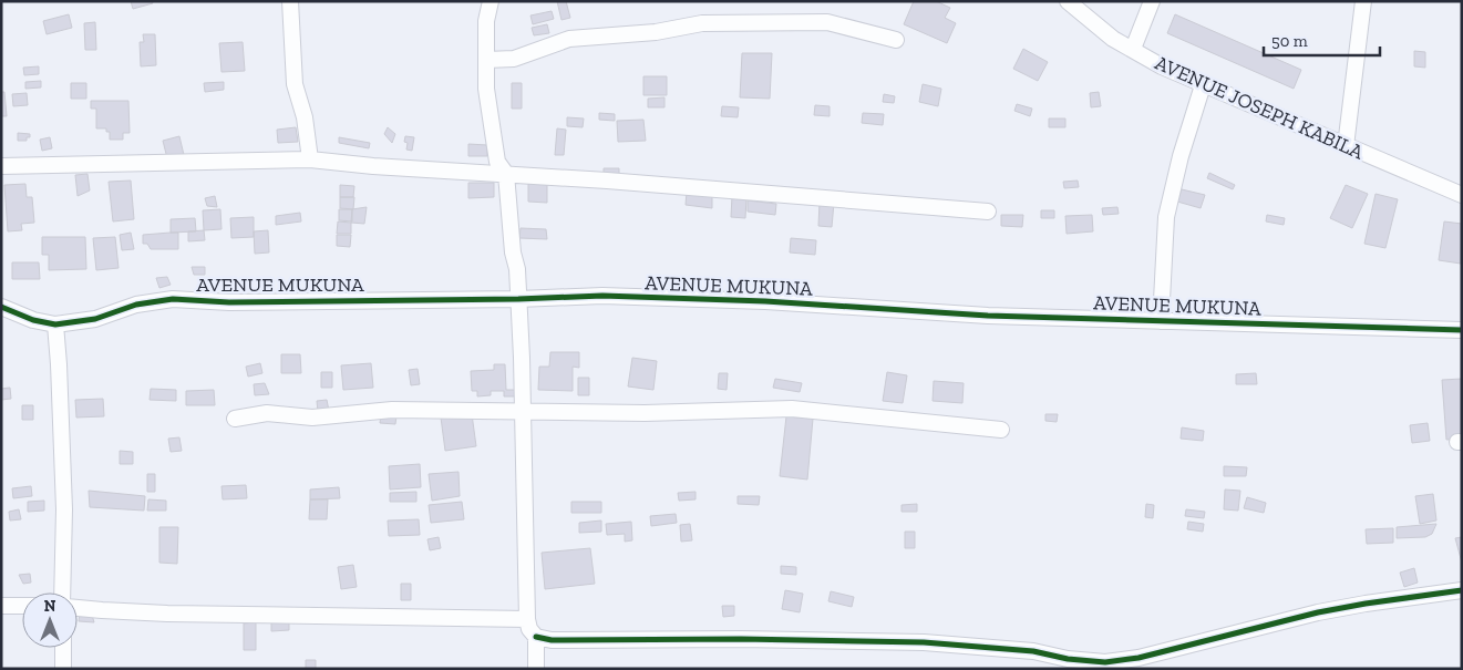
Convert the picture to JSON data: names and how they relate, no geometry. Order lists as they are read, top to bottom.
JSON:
{
  "streets": {
    "street": ["AVENUE JOSEPH KABILA", "AVENUE MUKUNA"]
  },
  "scale_bar": "50 m",
  "north": "top"
}
